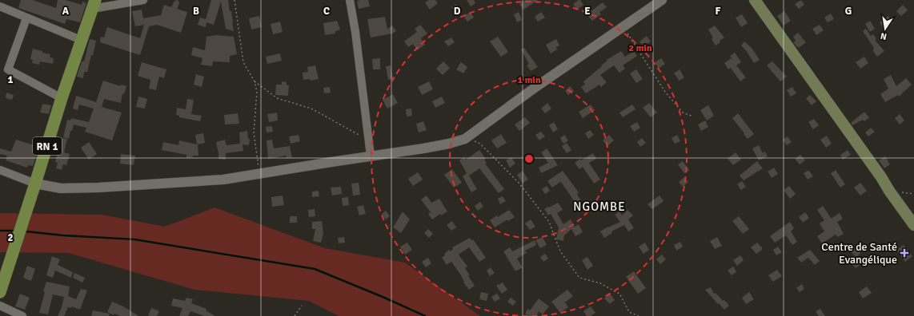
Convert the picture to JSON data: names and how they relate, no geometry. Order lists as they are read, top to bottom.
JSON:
{
  "streets": {
    "main road": ["RN 1"]
  },
  "districts": ["NGOMBE"],
  "places": {
    "health": ["Centre de Santé Evangélique"]
  },
  "north": "bottom",
  "grid": {
    "columns": [
      "A",
      "B",
      "C",
      "D",
      "E",
      "F",
      "G"
    ],
    "rows": ["1", "2"]
  },
  "rings": ["2 min", "1 min"]
}
